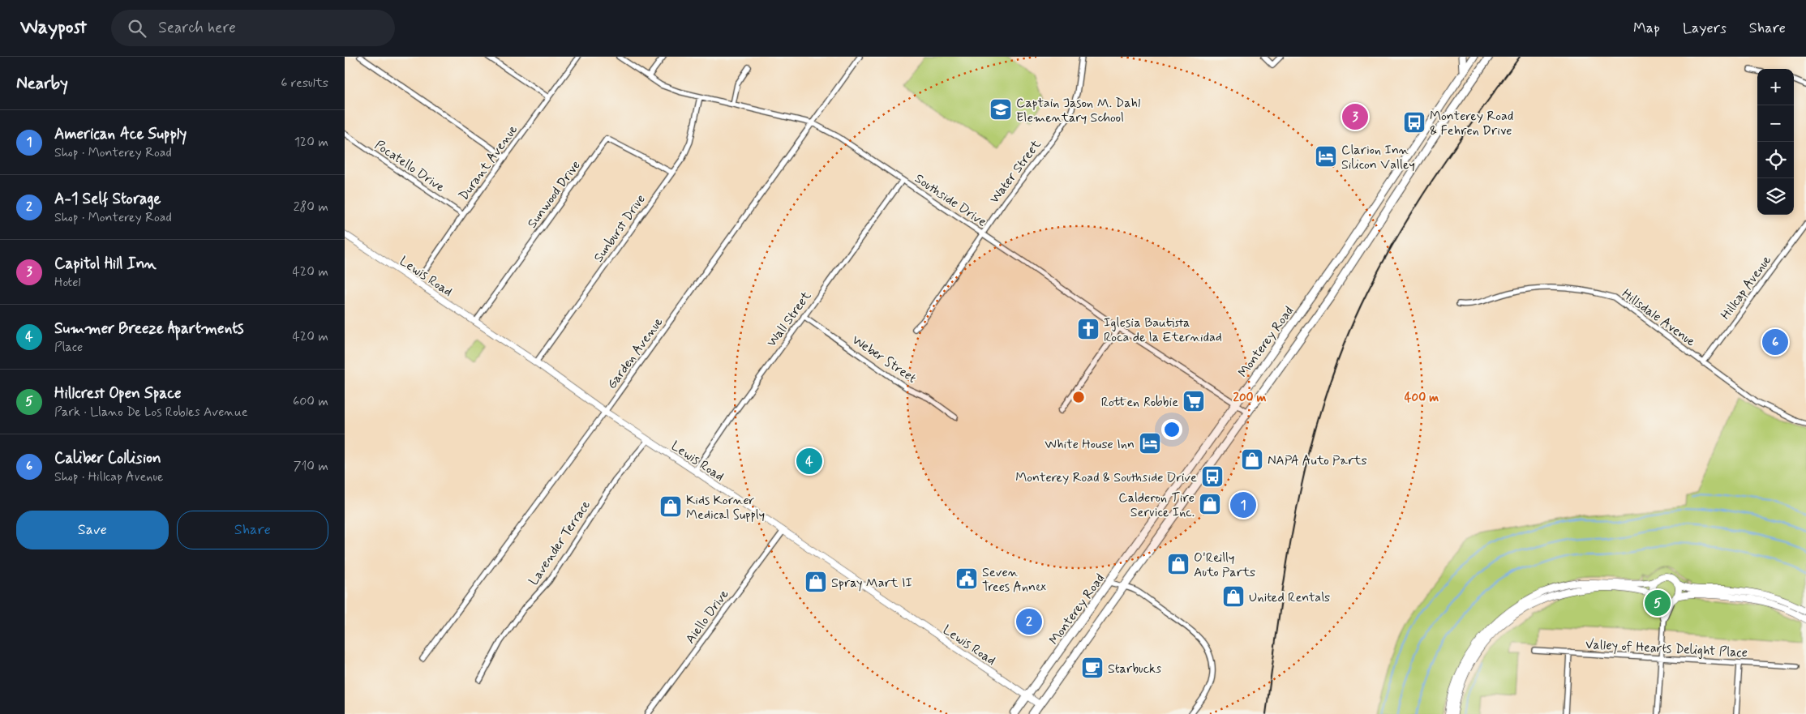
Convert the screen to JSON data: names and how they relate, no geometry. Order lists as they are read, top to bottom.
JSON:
{
  "streets": {
    "main road": ["Monterey Road"],
    "street": [
      "Durant Avenue",
      "Pocatello Drive",
      "Water Street",
      "Sunwood Drive",
      "Southside Drive",
      "Sunburst Drive",
      "Lewis Road",
      "Hillcap Avenue",
      "Hillsdale Avenue",
      "Wall Street",
      "Garden Avenue",
      "Weber Street",
      "Lavender Terrace",
      "Aiello Drive",
      "Valley of Hearts Delight Place"
    ]
  },
  "crossings": [
    ["Durant Avenue", "Pocatello Drive"],
    ["Durant Avenue", "Lewis Road"],
    ["Water Street", "Southside Drive"],
    ["Sunwood Drive", "Sunburst Drive"],
    ["Sunwood Drive", "Lewis Road"],
    ["Southside Drive", "Sunburst Drive"],
    ["Southside Drive", "Wall Street"],
    ["Southside Drive", "Monterey Road"],
    ["Southside Drive", "Garden Avenue"],
    ["Sunburst Drive", "Lewis Road"],
    ["Lewis Road", "Wall Street"],
    ["Lewis Road", "Monterey Road"],
    ["Lewis Road", "Garden Avenue"],
    ["Lewis Road", "Lavender Terrace"],
    ["Lewis Road", "Aiello Drive"],
    ["Hillcap Avenue", "Hillsdale Avenue"],
    ["Wall Street", "Weber Street"]
  ],
  "places": {
    "school or university": ["Captain Jason M. Dahl Elementary School"],
    "bus stop": ["Monterey Road & Fehren Drive", "Monterey Road & Southside Drive"],
    "hotel": ["Clarion Inn Silicon Valley", "White House Inn"],
    "church": ["Iglesia Bautista Roca de la Eternidad"],
    "supermarket": ["Rotten Robbie"],
    "shop": [
      "NAPA Auto Parts",
      "Calderon Tire Service Inc.",
      "Kids Korner Medical Supply",
      "O'Reilly Auto Parts",
      "Spray Mart II",
      "United Rentals"
    ],
    "public building": ["Seven Trees Annex"],
    "cafe": ["Starbucks"]
  },
  "page": {
    "header": "Waypost",
    "search": "Search here",
    "nav": ["Map", "Layers", "Share"],
    "heading": ["Nearby", "6 results"],
    "map_buttons": ["+", "−"],
    "pins": [
      "3",
      "6",
      "4",
      "1",
      "5",
      "2"
    ],
    "list": [
      {
        "mark": "1",
        "name": "American Ace Supply",
        "note": "Shop · Monterey Road",
        "value": "120 m"
      },
      {
        "mark": "2",
        "name": "A-1 Self Storage",
        "note": "Shop · Monterey Road",
        "value": "280 m"
      },
      {
        "mark": "3",
        "name": "Capitol Hill Inn",
        "note": "Hotel",
        "value": "420 m"
      },
      {
        "mark": "4",
        "name": "Summer Breeze Apartments",
        "note": "Place",
        "value": "420 m"
      },
      {
        "mark": "5",
        "name": "Hillcrest Open Space",
        "note": "Park · Llano De Los Robles Avenue",
        "value": "600 m"
      },
      {
        "mark": "6",
        "name": "Caliber Collision",
        "note": "Shop · Hillcap Avenue",
        "value": "710 m"
      }
    ],
    "buttons": ["Save", "Share"]
  },
  "rings": ["200 m", "400 m"]
}
